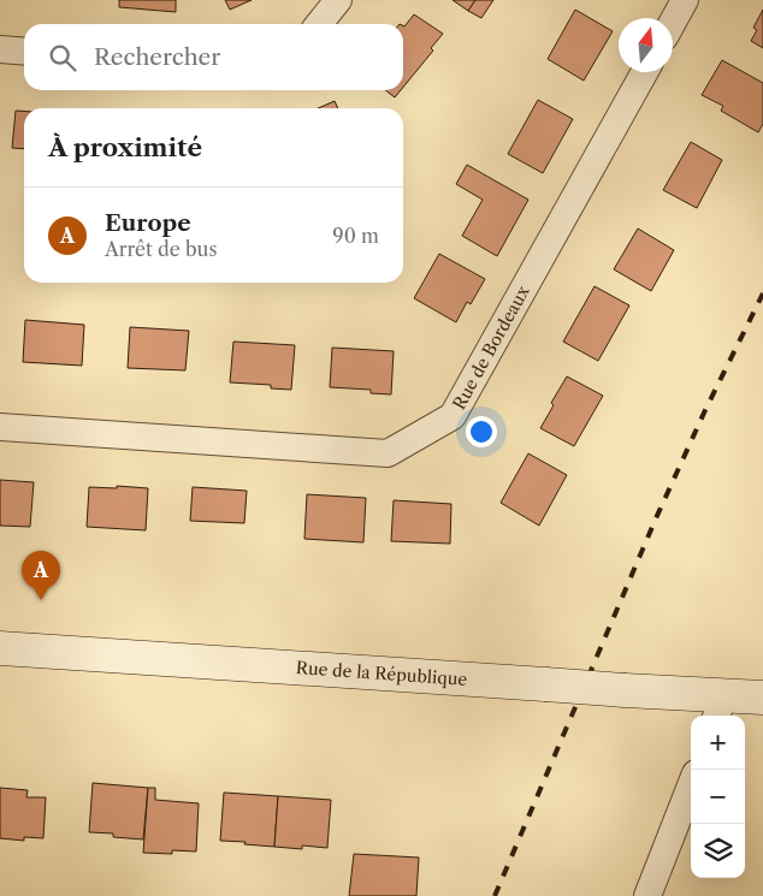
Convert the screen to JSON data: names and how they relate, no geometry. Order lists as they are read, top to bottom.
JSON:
{
  "streets": {
    "main road": ["Rue de la République"],
    "street": ["Rue de Bordeaux"]
  },
  "north": "top",
  "page": {
    "search": "Rechercher",
    "heading": "À proximité",
    "list": [
      {
        "mark": "A",
        "name": "Europe",
        "note": "Arrêt de bus",
        "value": "90 m"
      }
    ],
    "pins": "A",
    "map_buttons": ["+", "−"]
  }
}
